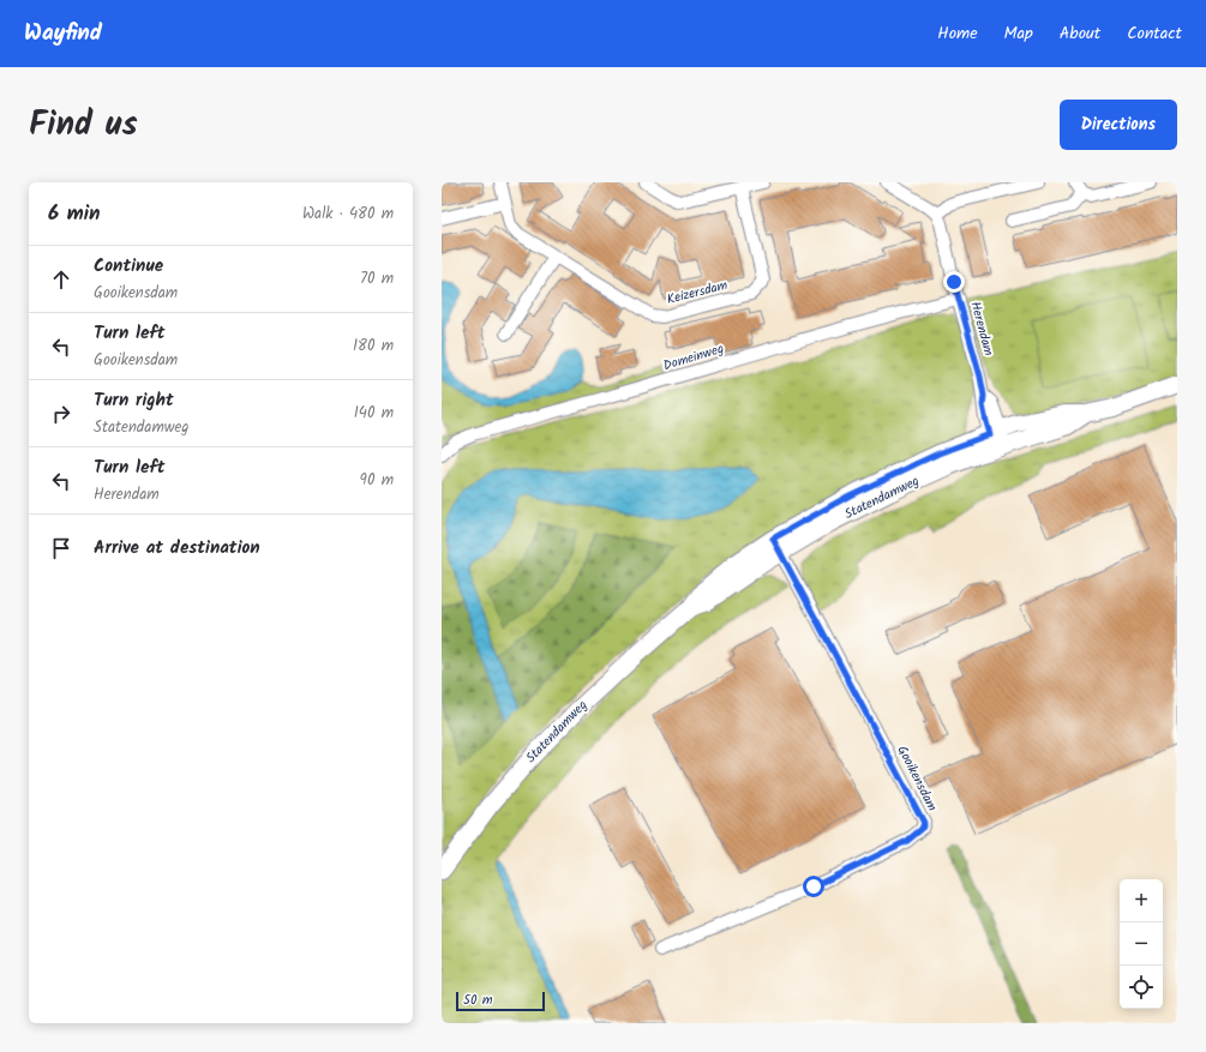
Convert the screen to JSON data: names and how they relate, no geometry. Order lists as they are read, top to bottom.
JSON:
{
  "streets": {
    "main road": ["Statendamweg"],
    "street": [
      "Keizersdam",
      "Herendam",
      "Domeinweg",
      "Gooikensdam"
    ]
  },
  "crossings": [
    ["Herendam", "Domeinweg"],
    ["Herendam", "Statendamweg"],
    ["Statendamweg", "Gooikensdam"]
  ],
  "scale_bar": "50 m",
  "page": {
    "header": "Wayfind",
    "nav": [
      "Home",
      "Map",
      "About",
      "Contact"
    ],
    "title": "Find us",
    "buttons": "Directions",
    "heading": ["6 min", "Walk · 480 m"],
    "list": [
      ["Continue", "Gooikensdam", "70 m"],
      ["Turn left", "Gooikensdam", "180 m"],
      ["Turn right", "Statendamweg", "140 m"],
      ["Turn left", "Herendam", "90 m"],
      "Arrive at destination"
    ],
    "map_buttons": ["+", "−"],
    "scale": "50 m"
  }
}
